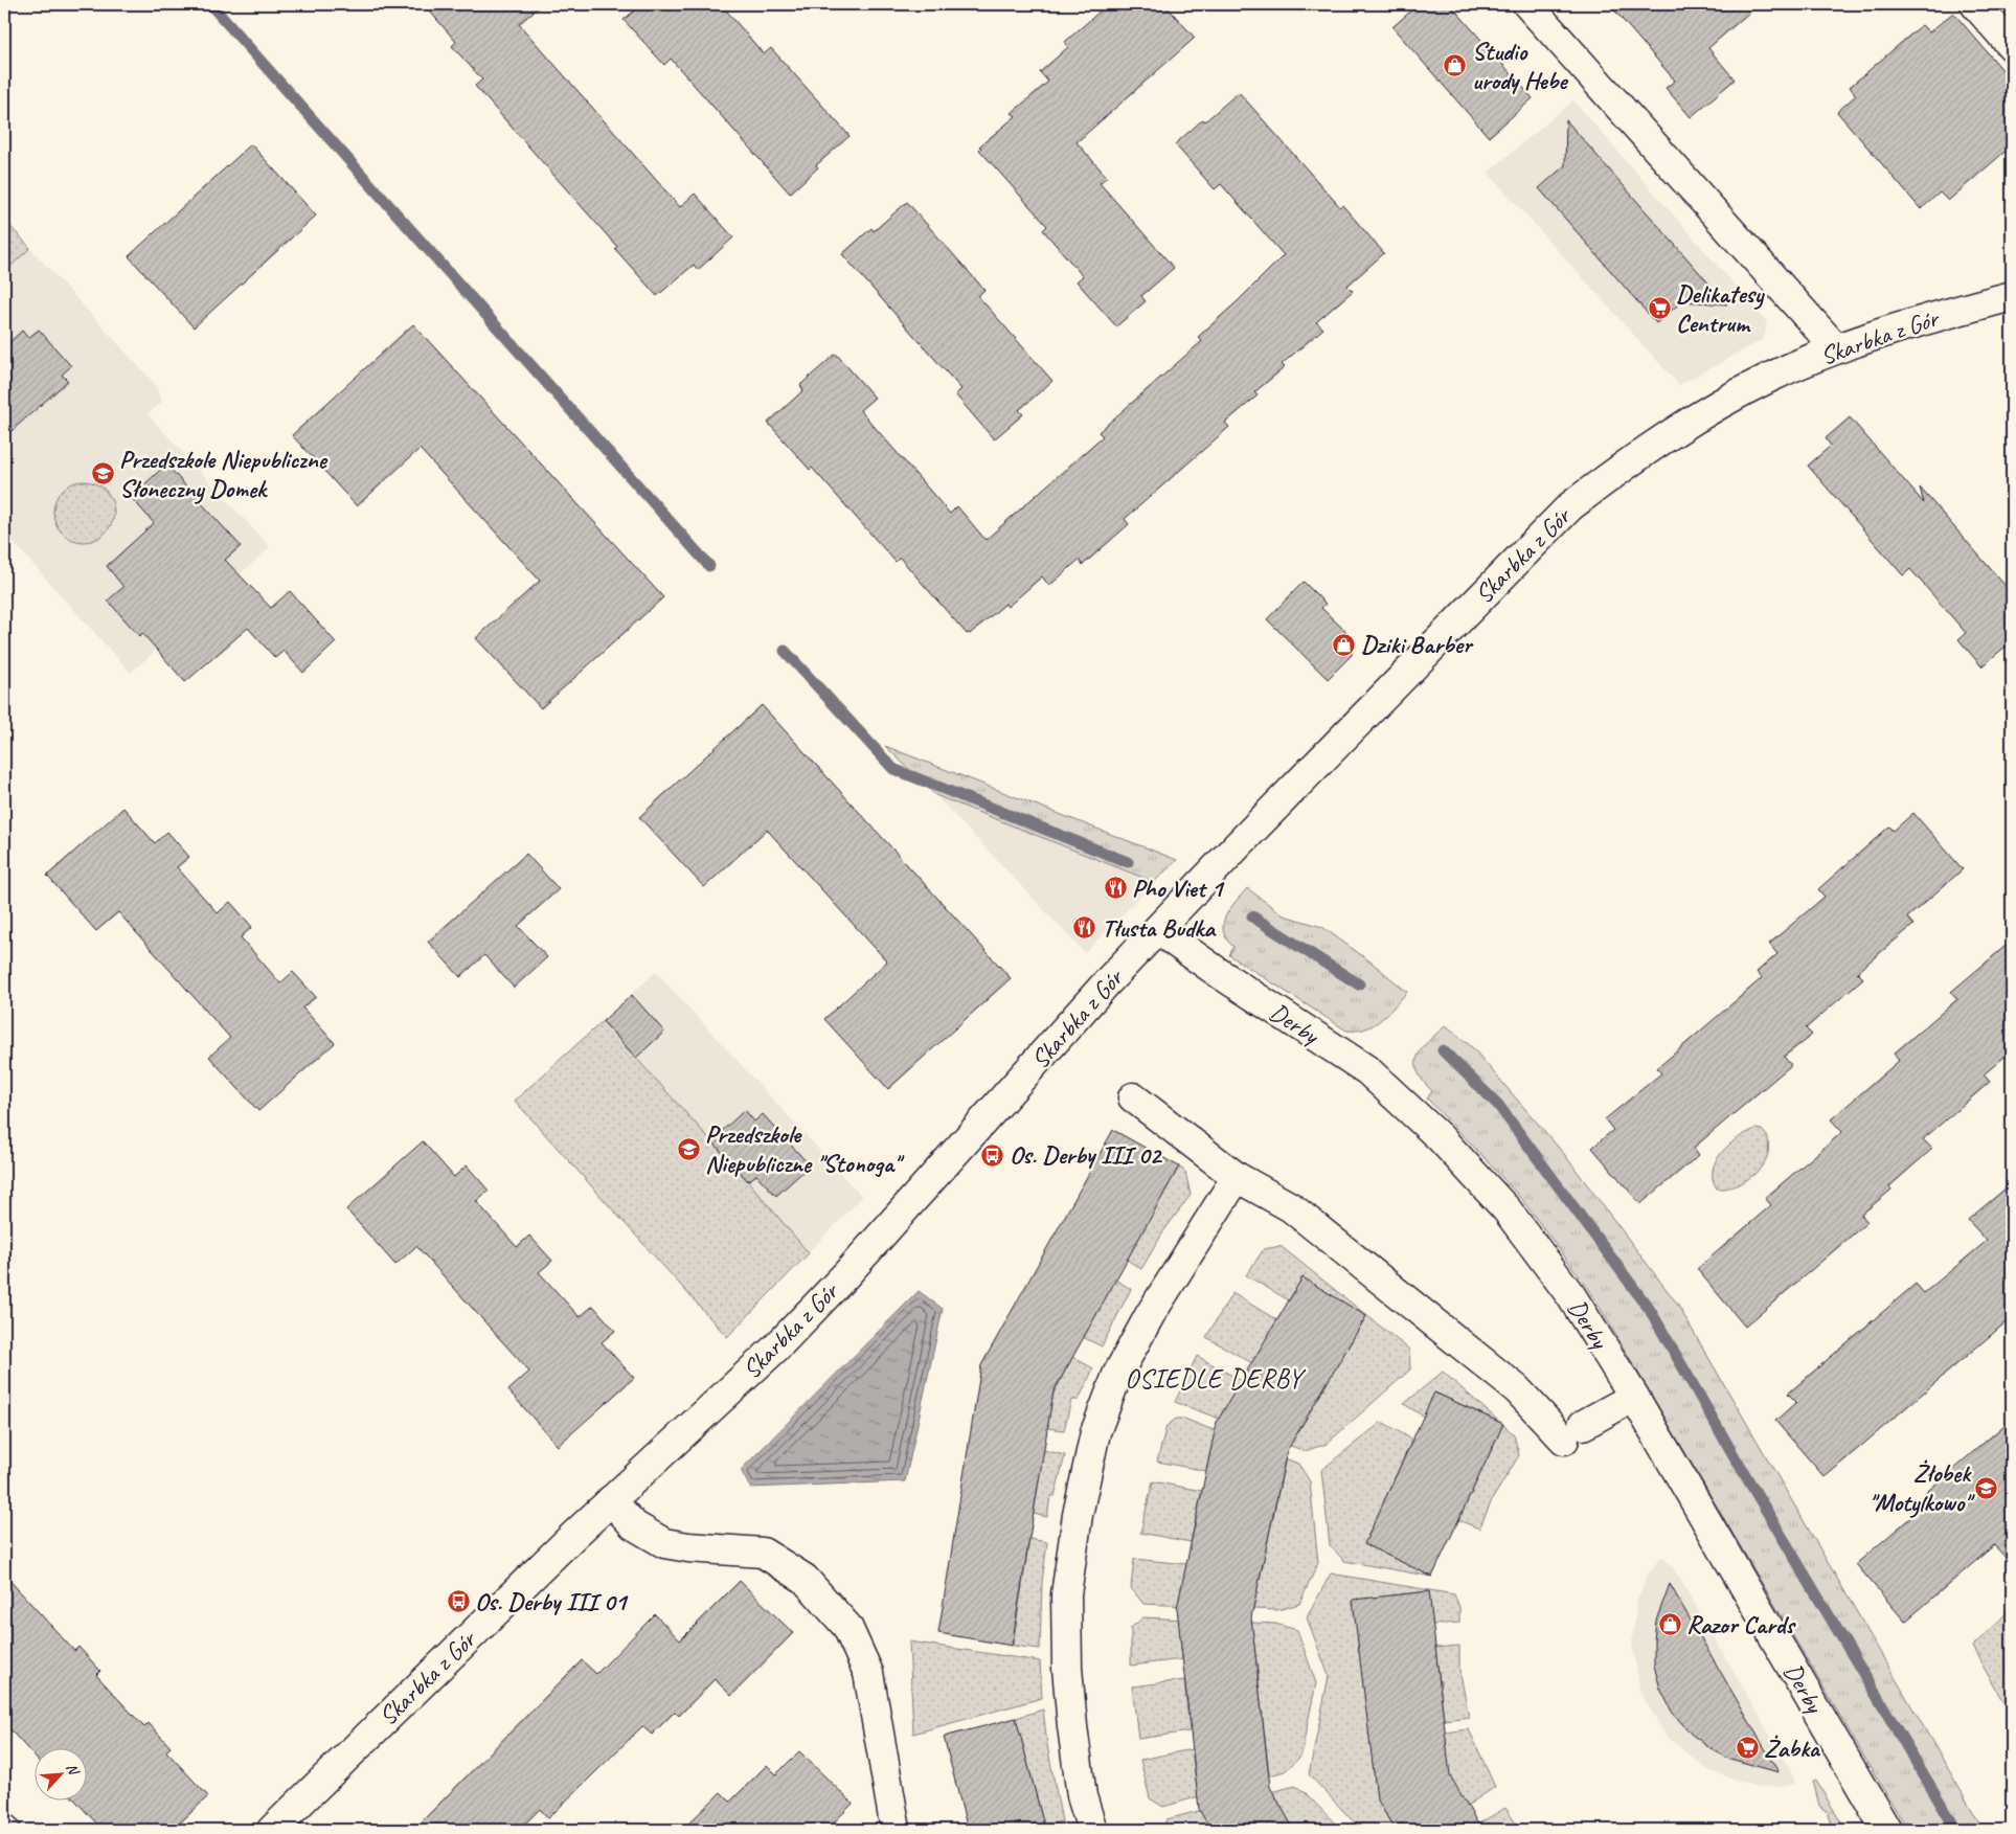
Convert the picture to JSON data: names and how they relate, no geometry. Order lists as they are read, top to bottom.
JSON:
{
  "streets": {
    "street": ["Skarbka z Gór", "Derby"]
  },
  "crossings": [
    ["Skarbka z Gór", "Derby"]
  ],
  "districts": ["OSIEDLE DERBY"],
  "places": {
    "shop": ["Studio urody Hebe", "Dziki Barber", "Razor Cards"],
    "supermarket": ["Delikatesy Centrum", "Żabka"],
    "school or university": ["Przedszkole Niepubliczne Słoneczny Domek", "Przedszkole Niepubliczne \"Stonoga\"", "Żłobek \"Motylkowo\""],
    "restaurant": ["Pho Viet 1", "Tłusta Budka"],
    "bus stop": ["Os. Derby III 02", "Os. Derby III 01"]
  },
  "north": "top right"
}
